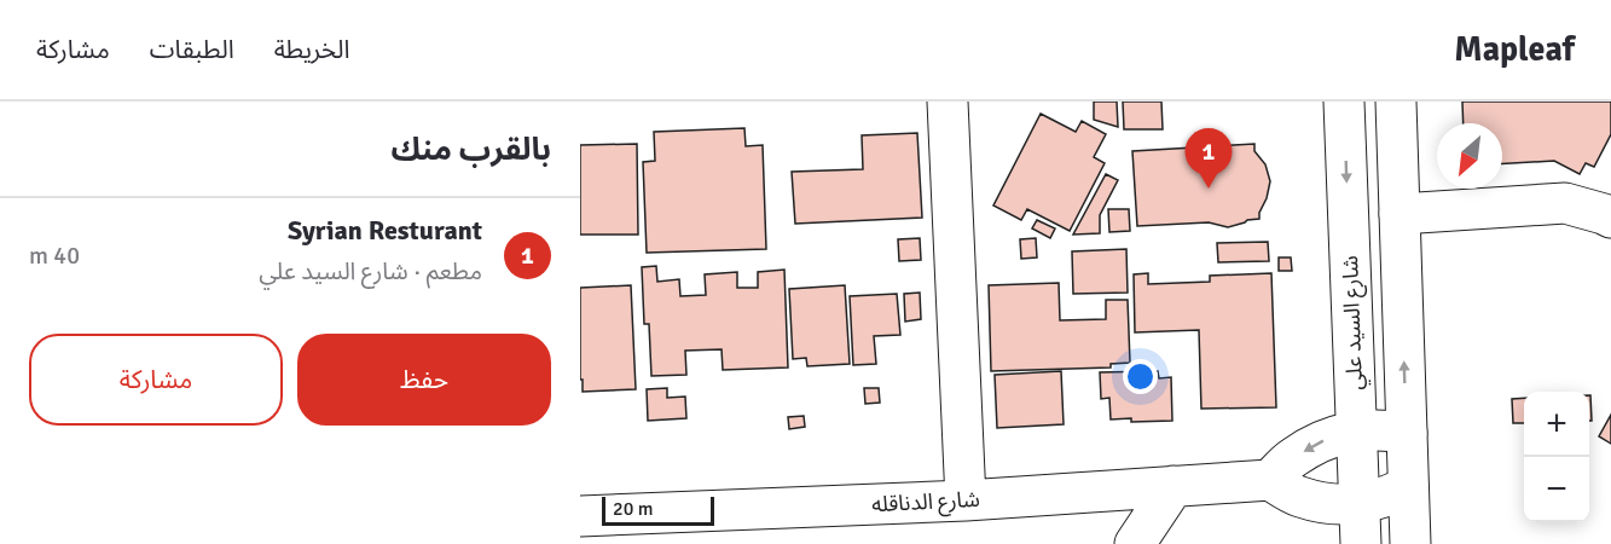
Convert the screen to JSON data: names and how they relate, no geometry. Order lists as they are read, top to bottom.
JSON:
{
  "streets": {
    "street": ["شارع السيد علي", "شارع الدناقله"]
  },
  "scale_bar": "20 m",
  "north": "bottom left",
  "page": {
    "header": "Mapleaf",
    "nav": ["الخريطة", "الطبقات", "مشاركة"],
    "heading": "بالقرب منك",
    "pins": "1",
    "list": [
      {
        "mark": "1",
        "name": "Syrian Resturant",
        "note": "مطعم · شارع السيد علي",
        "value": "40 m"
      }
    ],
    "buttons": ["حفظ", "مشاركة"],
    "map_buttons": ["+", "−"],
    "scale": "20 m"
  }
}
